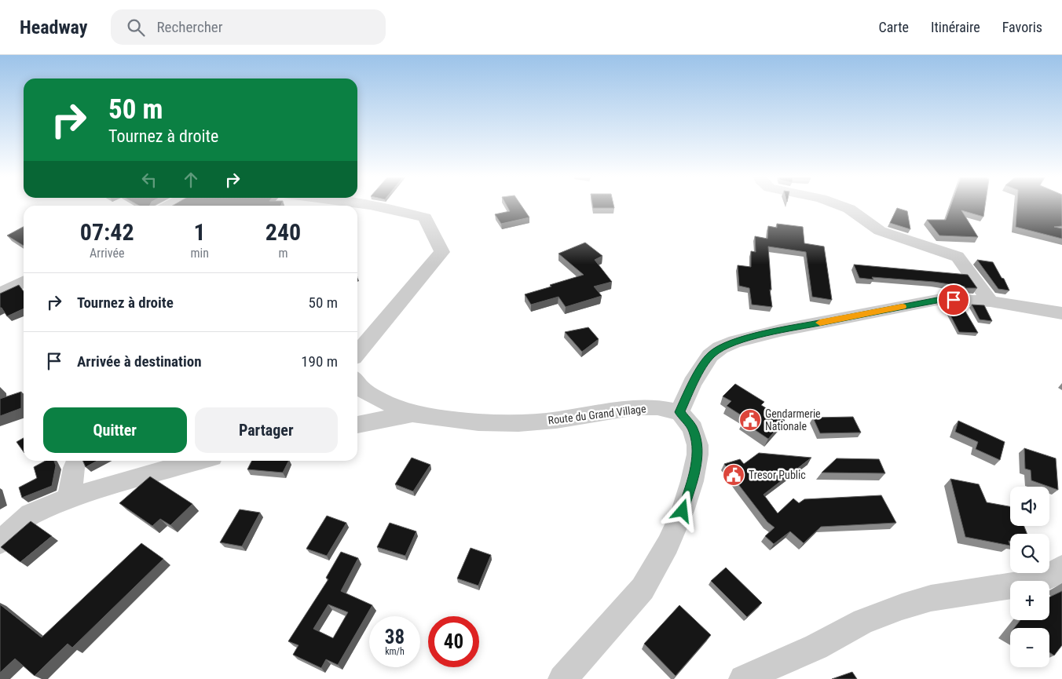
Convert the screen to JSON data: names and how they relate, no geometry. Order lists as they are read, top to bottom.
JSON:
{
  "streets": {
    "street": ["Route du Grand Village"]
  },
  "places": {
    "public building": ["Gendarmerie Nationale", "Tresor Public"]
  },
  "page": {
    "header": "Headway",
    "search": "Rechercher",
    "nav": ["Carte", "Itinéraire", "Favoris"],
    "turn": ["50 m", "Tournez à droite"],
    "eta": [
      "07:42",
      "Arrivée",
      "1",
      "min",
      "240",
      "m"
    ],
    "list": [
      {
        "name": "Tournez à droite",
        "value": "50 m"
      },
      {
        "name": "Arrivée à destination",
        "value": "190 m"
      }
    ],
    "buttons": ["Quitter", "Partager"],
    "map_buttons": ["+", "−"],
    "speed": "38 km/h",
    "limit": "40"
  }
}
